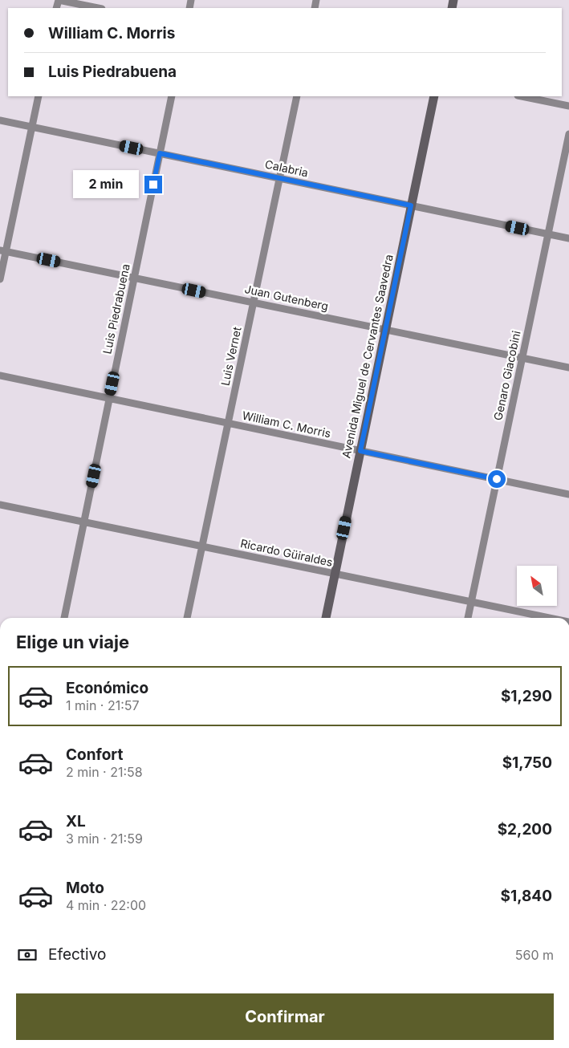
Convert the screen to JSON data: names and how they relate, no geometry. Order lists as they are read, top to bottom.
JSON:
{
  "streets": {
    "street": [
      "Calabria",
      "Juan Gutenberg",
      "Luis Piedrabuena",
      "Luis Vernet",
      "Avenida Miguel de Cervantes Saavedra",
      "Genaro Giacobini",
      "William C. Morris",
      "Ricardo Güiraldes"
    ]
  },
  "crossings": [
    ["Calabria", "Luis Piedrabuena"],
    ["Calabria", "Luis Vernet"],
    ["Calabria", "Avenida Miguel de Cervantes Saavedra"],
    ["Calabria", "Genaro Giacobini"],
    ["Juan Gutenberg", "Luis Piedrabuena"],
    ["Juan Gutenberg", "Luis Vernet"],
    ["Juan Gutenberg", "Avenida Miguel de Cervantes Saavedra"],
    ["Juan Gutenberg", "Genaro Giacobini"],
    ["Luis Piedrabuena", "William C. Morris"],
    ["Luis Piedrabuena", "Ricardo Güiraldes"],
    ["Luis Vernet", "William C. Morris"],
    ["Luis Vernet", "Ricardo Güiraldes"],
    ["Avenida Miguel de Cervantes Saavedra", "William C. Morris"],
    ["Avenida Miguel de Cervantes Saavedra", "Ricardo Güiraldes"],
    ["Genaro Giacobini", "William C. Morris"],
    ["Genaro Giacobini", "Ricardo Güiraldes"]
  ],
  "north": "top left",
  "page": {
    "banner": ["William C. Morris", "Luis Piedrabuena"],
    "bubble": "2 min",
    "heading": "Elige un viaje",
    "list": [
      {
        "name": "Económico",
        "note": "1 min · 21:57",
        "value": "$1,290"
      },
      {
        "name": "Confort",
        "note": "2 min · 21:58",
        "value": "$1,750"
      },
      {
        "name": "XL",
        "note": "3 min · 21:59",
        "value": "$2,200"
      },
      {
        "name": "Moto",
        "note": "4 min · 22:00",
        "value": "$1,840"
      }
    ],
    "pay": ["Efectivo", "560 m"],
    "buttons": "Confirmar"
  }
}
